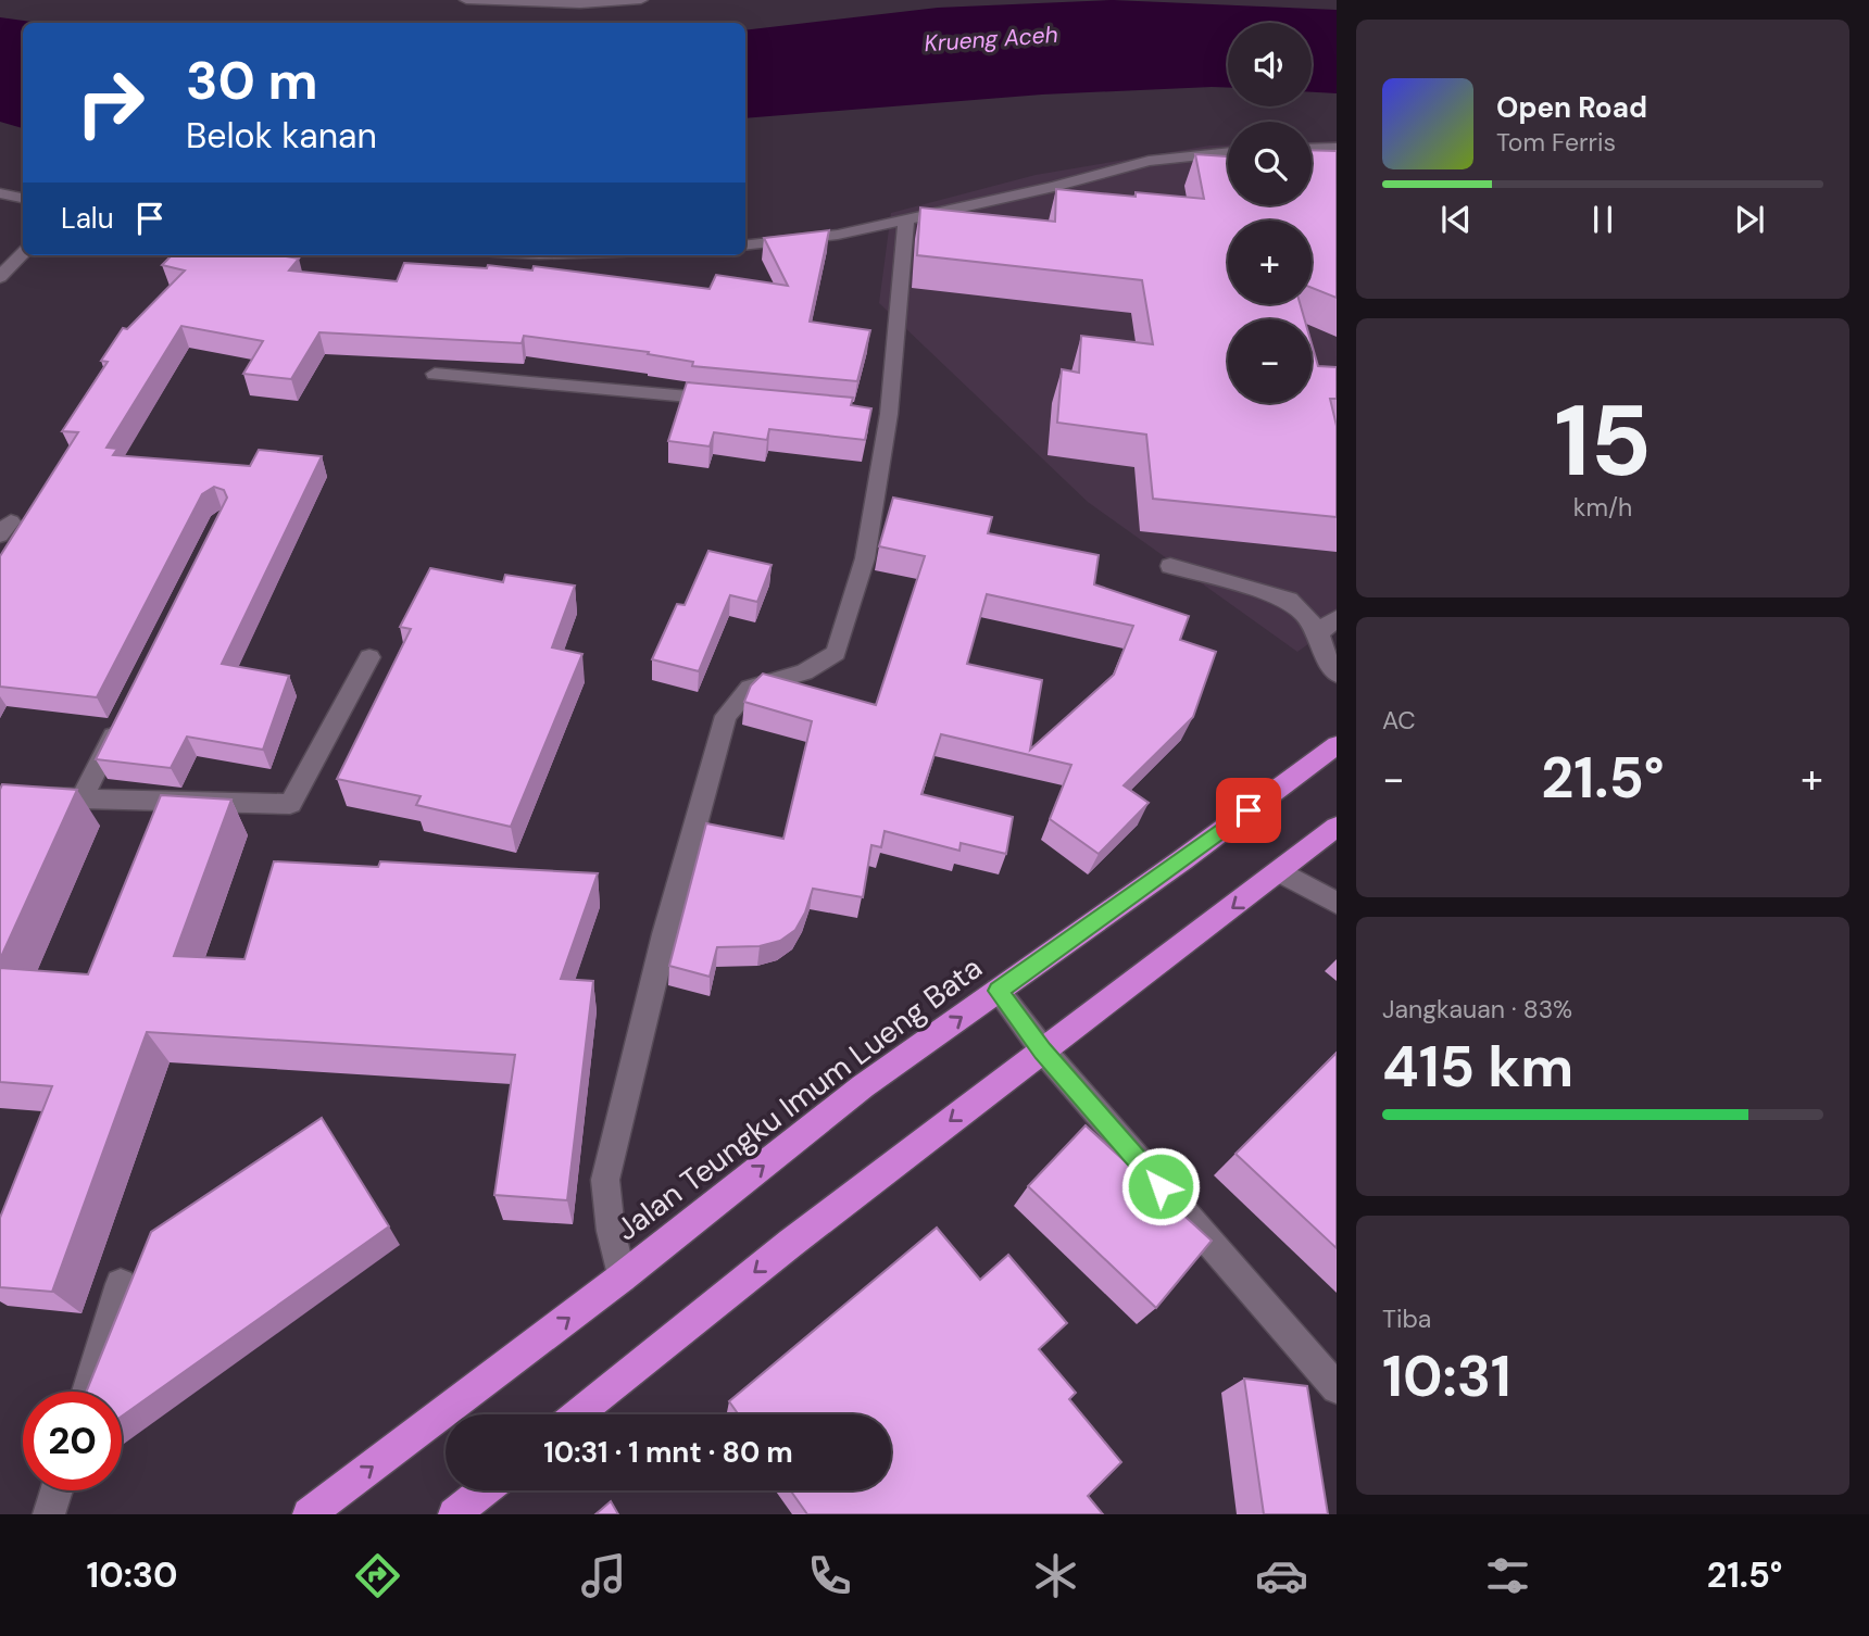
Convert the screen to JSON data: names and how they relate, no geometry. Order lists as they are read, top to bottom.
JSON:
{
  "streets": {
    "highway": ["Jalan Teungku Imum Lueng Bata"]
  },
  "water": ["Krueng Aceh"],
  "page": {
    "map_buttons": ["+", "−"],
    "turn": ["30 m", "Belok kanan"],
    "song": ["Open Road", "Tom Ferris"],
    "then": "Lalu",
    "tile": [
      ["15", "km/h"],
      "AC",
      ["Jangkauan · 83%", "415 km"],
      ["Tiba", "10:31"]
    ],
    "heat": ["−", "21.5°", "+"],
    "limit": "20",
    "trip": "10:31 · 1 mnt · 80 m",
    "tabs": ["10:30", "21.5°"]
  }
}
